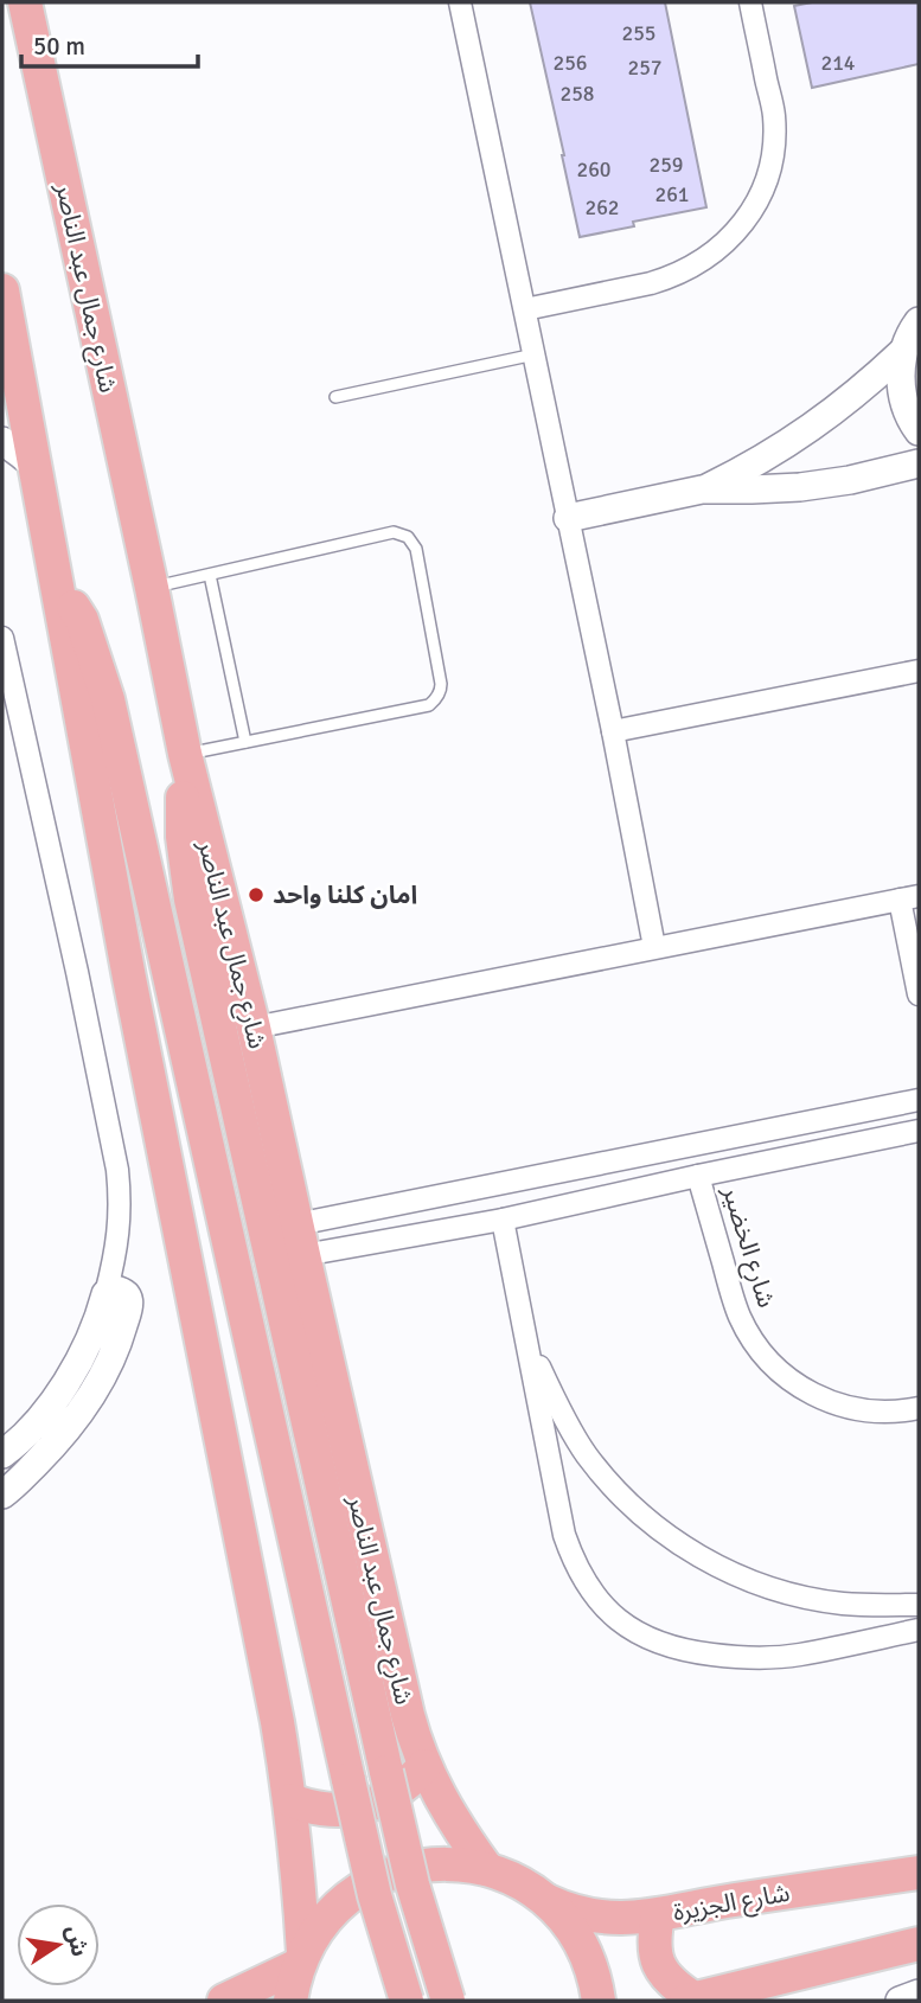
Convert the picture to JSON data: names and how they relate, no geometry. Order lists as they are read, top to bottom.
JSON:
{
  "streets": {
    "main road": ["شارع جمال عبد الناصر", "شارع الجزيرة"],
    "street": ["شارع الخضير"]
  },
  "places": ["امان كلنا واحد"],
  "house_numbers": [
    "255",
    "256",
    "214",
    "257",
    "258",
    "259",
    "260",
    "261",
    "262"
  ],
  "scale_bar": "50 m",
  "north": "right"
}
